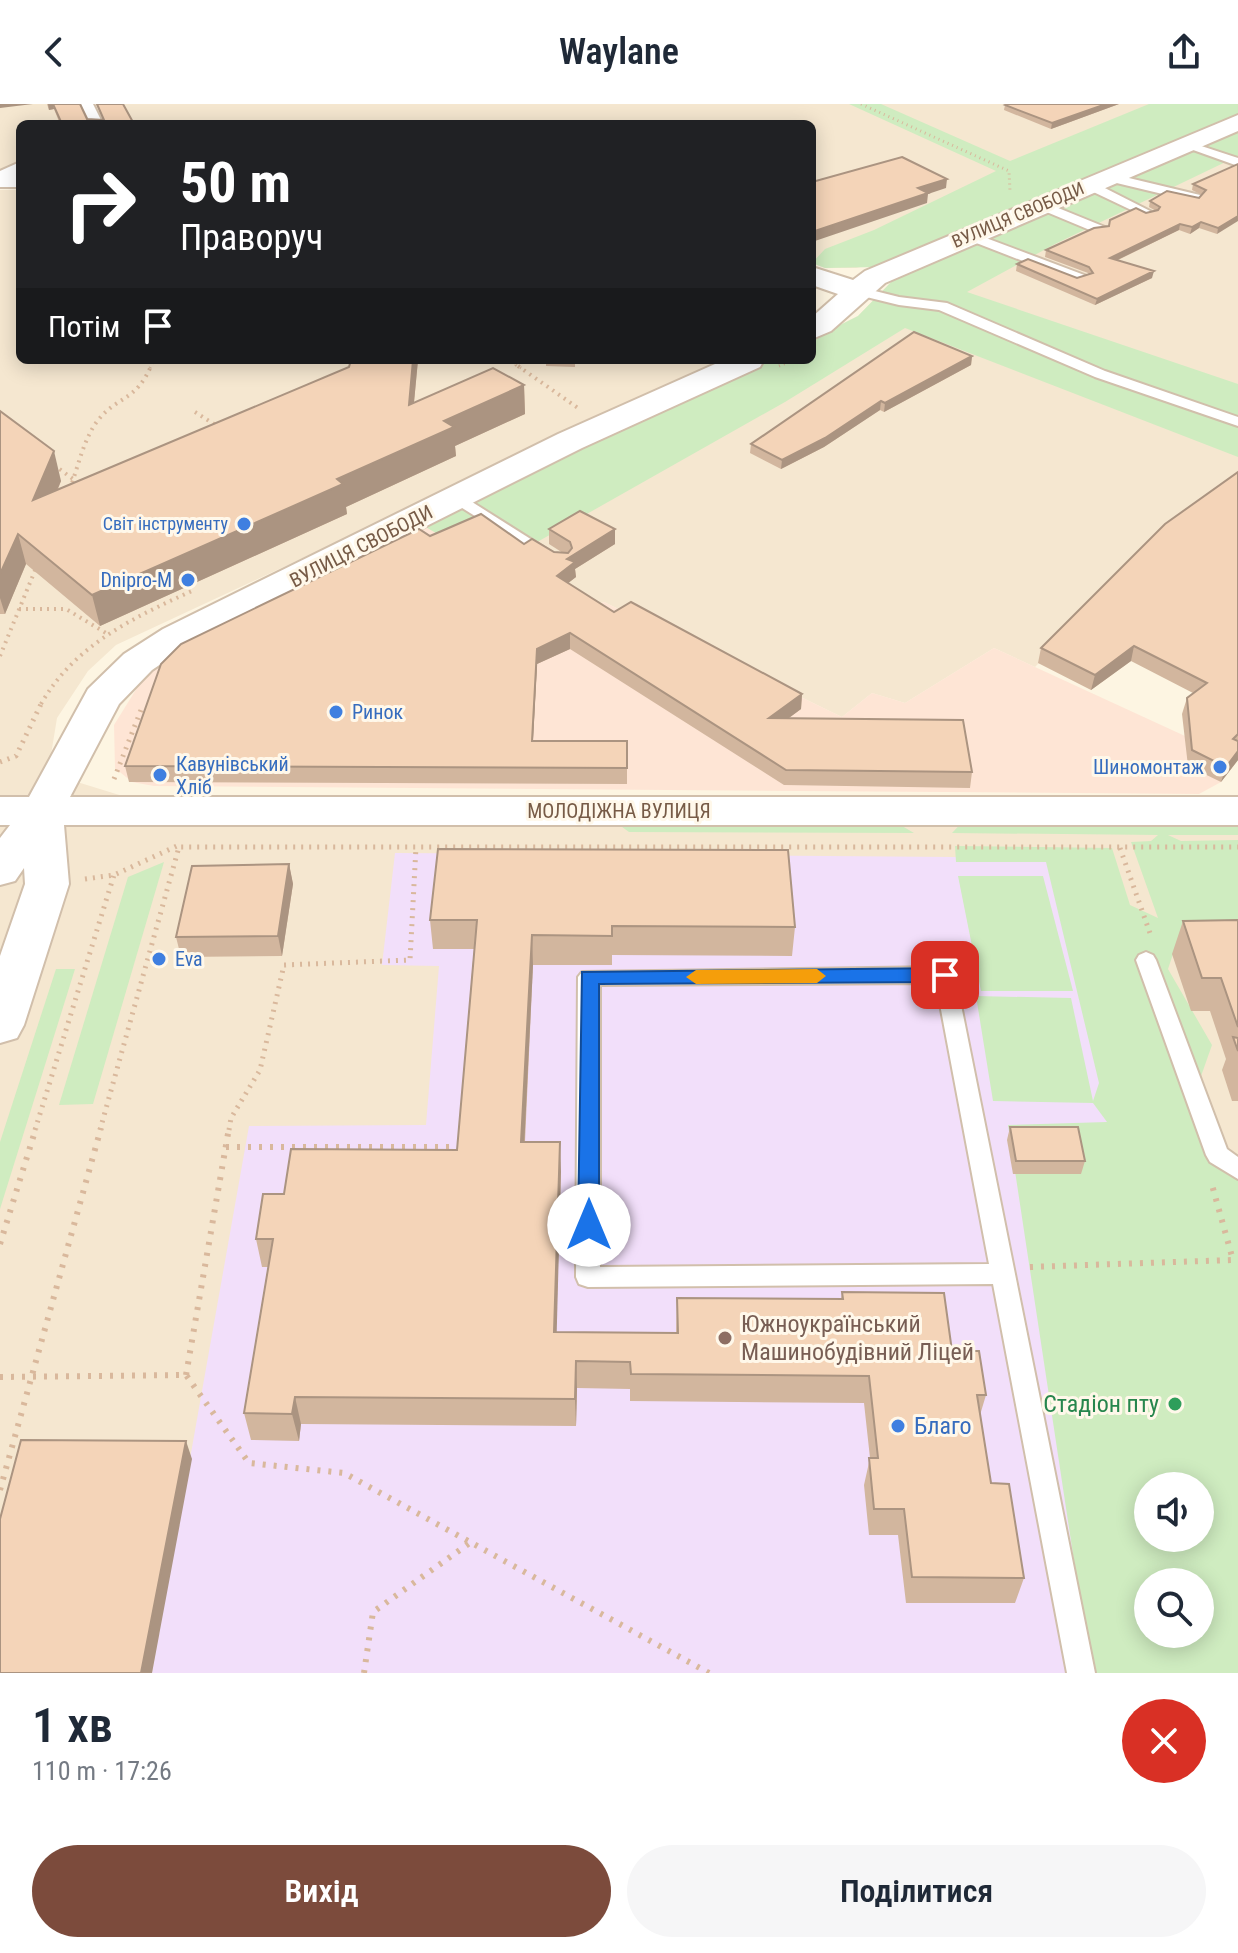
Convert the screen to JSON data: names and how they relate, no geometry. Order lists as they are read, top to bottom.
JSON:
{
  "streets": {
    "street": ["ВУЛИЦЯ СВОБОДИ", "МОЛОДІЖНА ВУЛИЦЯ"]
  },
  "crossings": [
    ["ВУЛИЦЯ СВОБОДИ", "МОЛОДІЖНА ВУЛИЦЯ"]
  ],
  "places": [
    "Світ інструменту",
    "Dnipro-M",
    "Ринок",
    "Шиномонтаж",
    "Кавунівський Хліб",
    "Eva",
    "Южноукраїнський Машинобудівний Ліцей",
    "Стадіон пту",
    "Благо"
  ],
  "page": {
    "header": "Waylane",
    "turn": ["50 m", "Праворуч"],
    "then": "Потім",
    "heading": ["1 хв", "110 m · 17:26"],
    "buttons": ["Вихід", "Поділитися"]
  }
}
